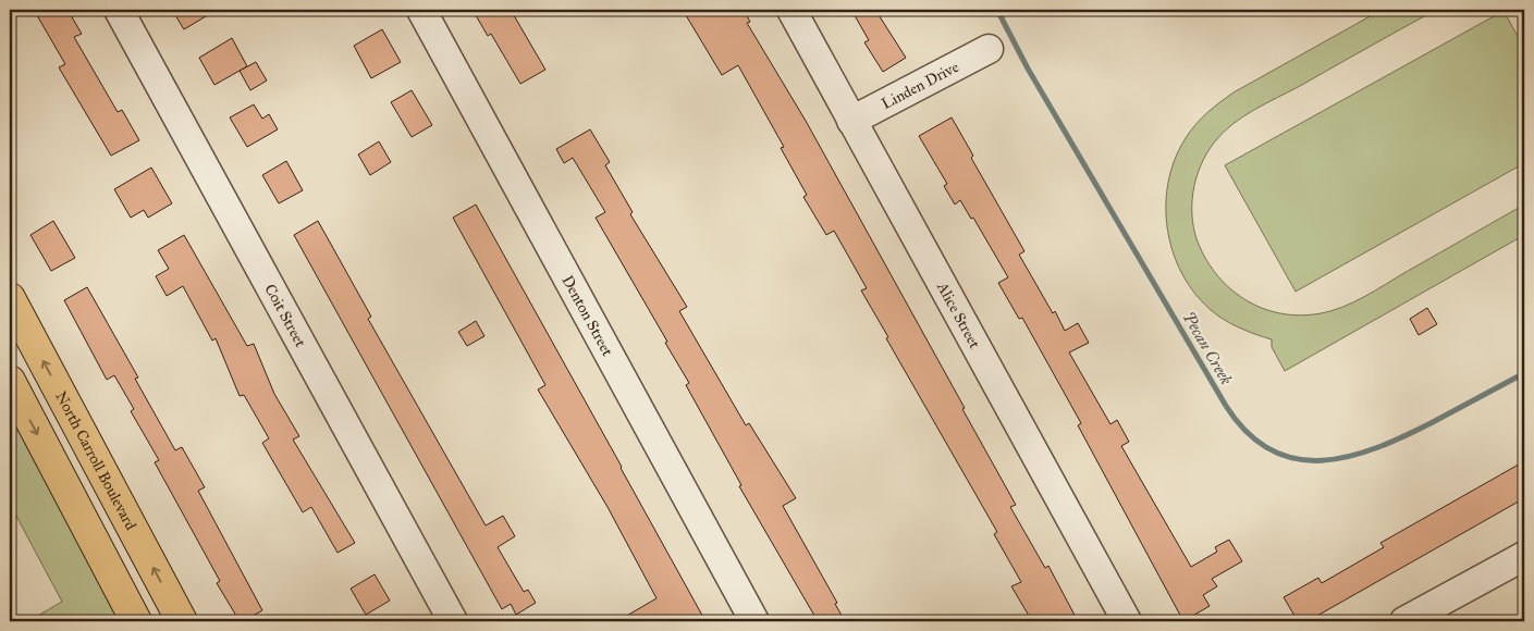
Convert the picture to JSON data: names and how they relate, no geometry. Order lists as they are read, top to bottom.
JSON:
{
  "streets": {
    "main road": ["North Carroll Boulevard"],
    "street": [
      "Linden Drive",
      "Coit Street",
      "Denton Street",
      "Alice Street"
    ]
  },
  "crossings": [
    ["Linden Drive", "Alice Street"]
  ],
  "water": ["Pecan Creek"]
}
